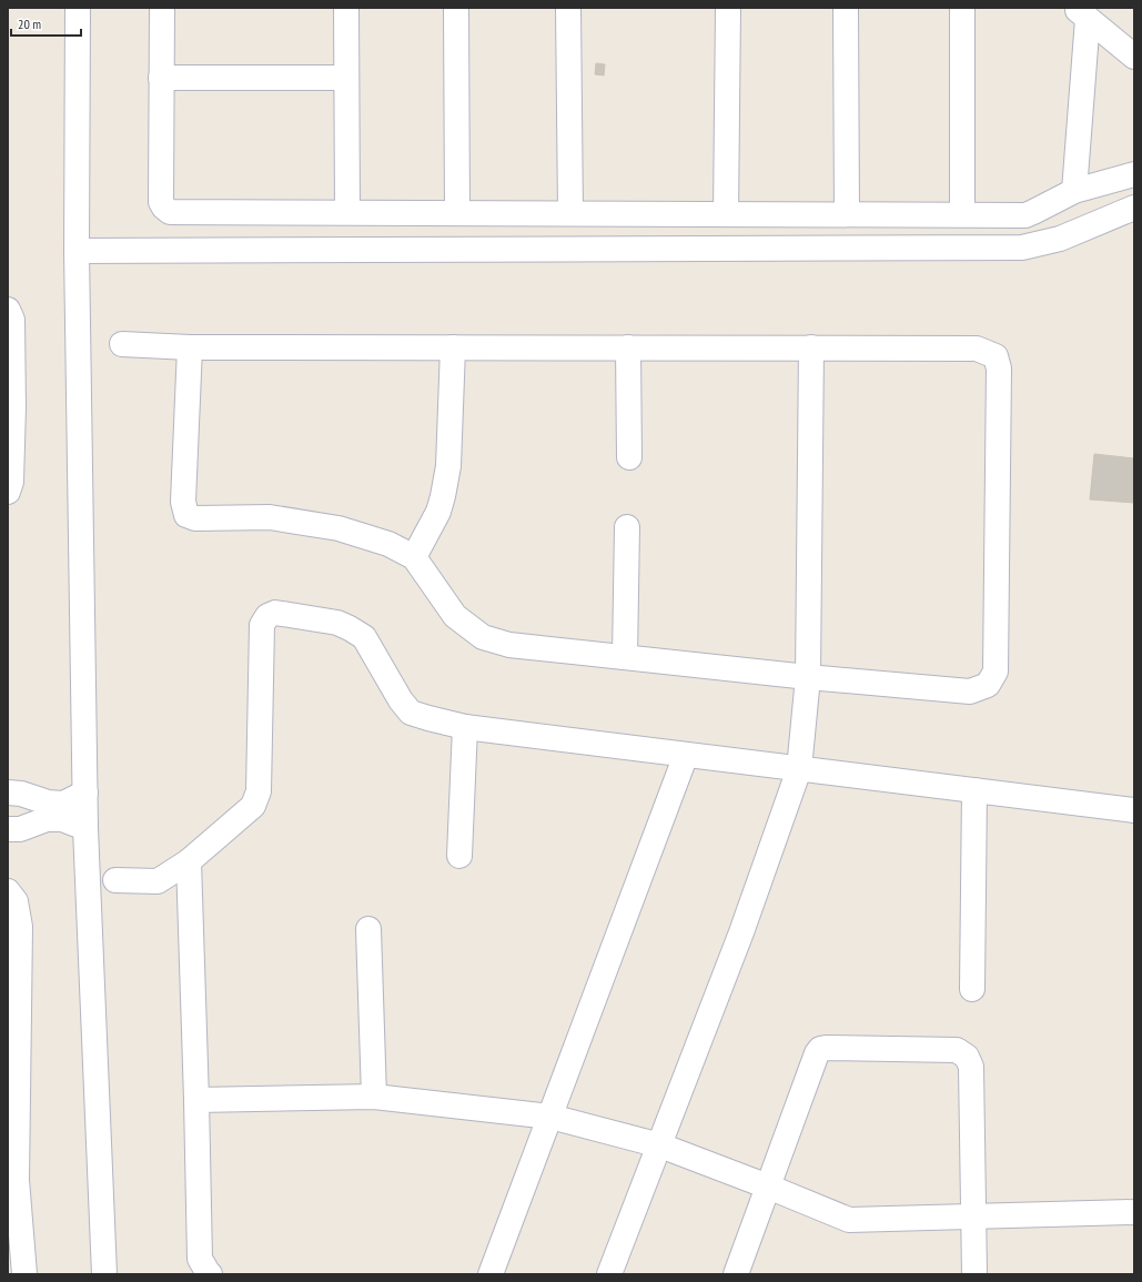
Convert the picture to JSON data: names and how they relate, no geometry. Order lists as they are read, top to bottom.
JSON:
{
  "scale_bar": "20 m"
}
